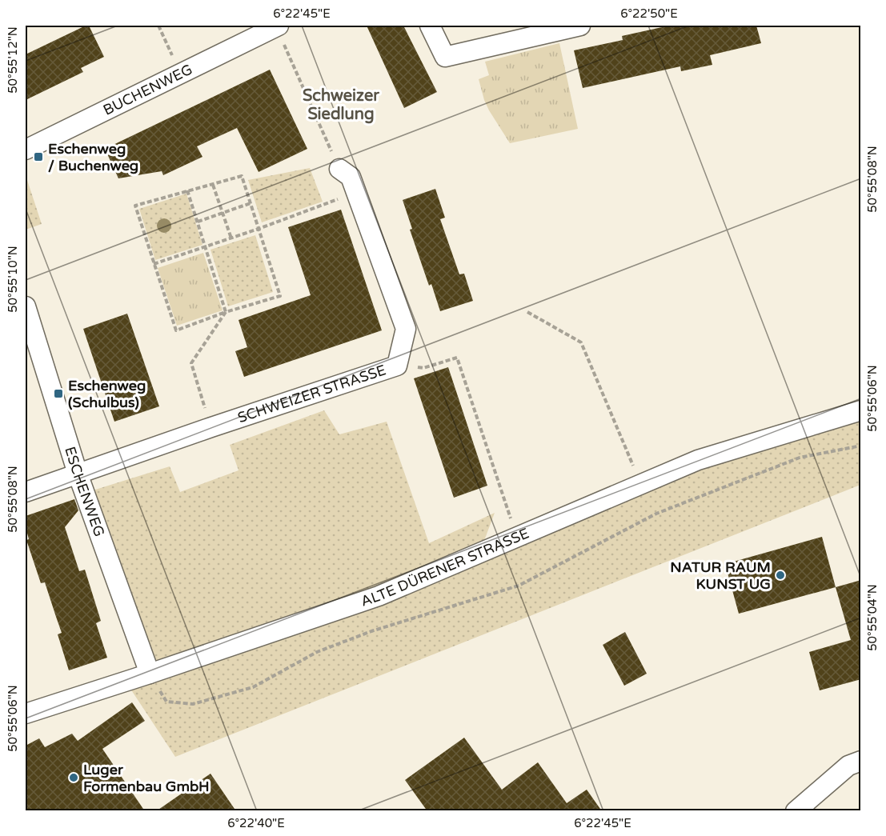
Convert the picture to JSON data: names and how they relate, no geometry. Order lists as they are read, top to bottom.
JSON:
{
  "streets": {
    "street": [
      "BUCHENWEG",
      "SCHWEIZER STRASSE",
      "ESCHENWEG",
      "ALTE DÜRENER STRASSE"
    ]
  },
  "crossings": [
    ["SCHWEIZER STRASSE", "ESCHENWEG"],
    ["ESCHENWEG", "ALTE DÜRENER STRASSE"]
  ],
  "districts": ["Schweizer Siedlung"],
  "places": {
    "transit": ["Eschenweg / Buchenweg", "Eschenweg (Schulbus)"],
    "other": ["NATUR RAUM KUNST UG", "Luger Formenbau GmbH"]
  },
  "coordinates": [
    "6°22'45\"E",
    "6°22'50\"E",
    "50°55'12\"N",
    "50°55'08\"N",
    "50°55'10\"N",
    "50°55'06\"N",
    "50°55'04\"N",
    "6°22'40\"E"
  ]
}
